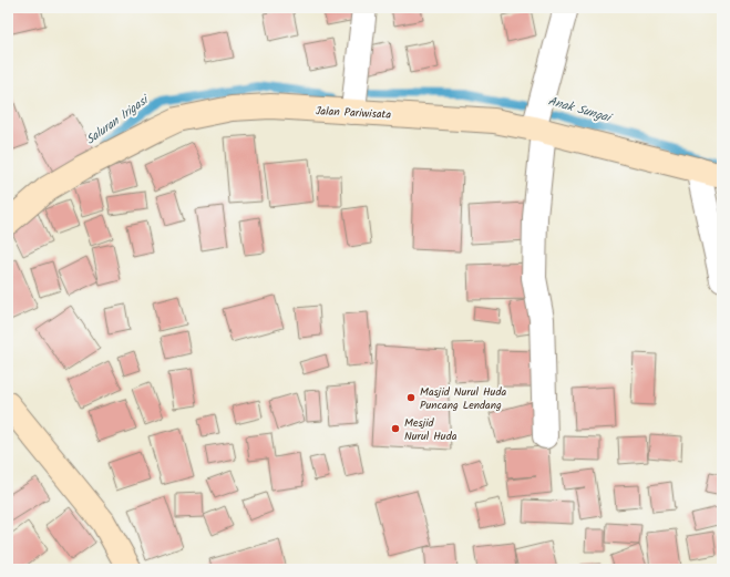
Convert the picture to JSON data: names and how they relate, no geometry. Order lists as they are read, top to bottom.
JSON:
{
  "streets": {
    "street": ["Jalan Pariwisata"]
  },
  "water": ["Anak Sungai", "Saluran Irigasi"],
  "places": ["Masjid Nurul Huda Puncang Lendang", "Mesjid Nurul Huda"]
}
